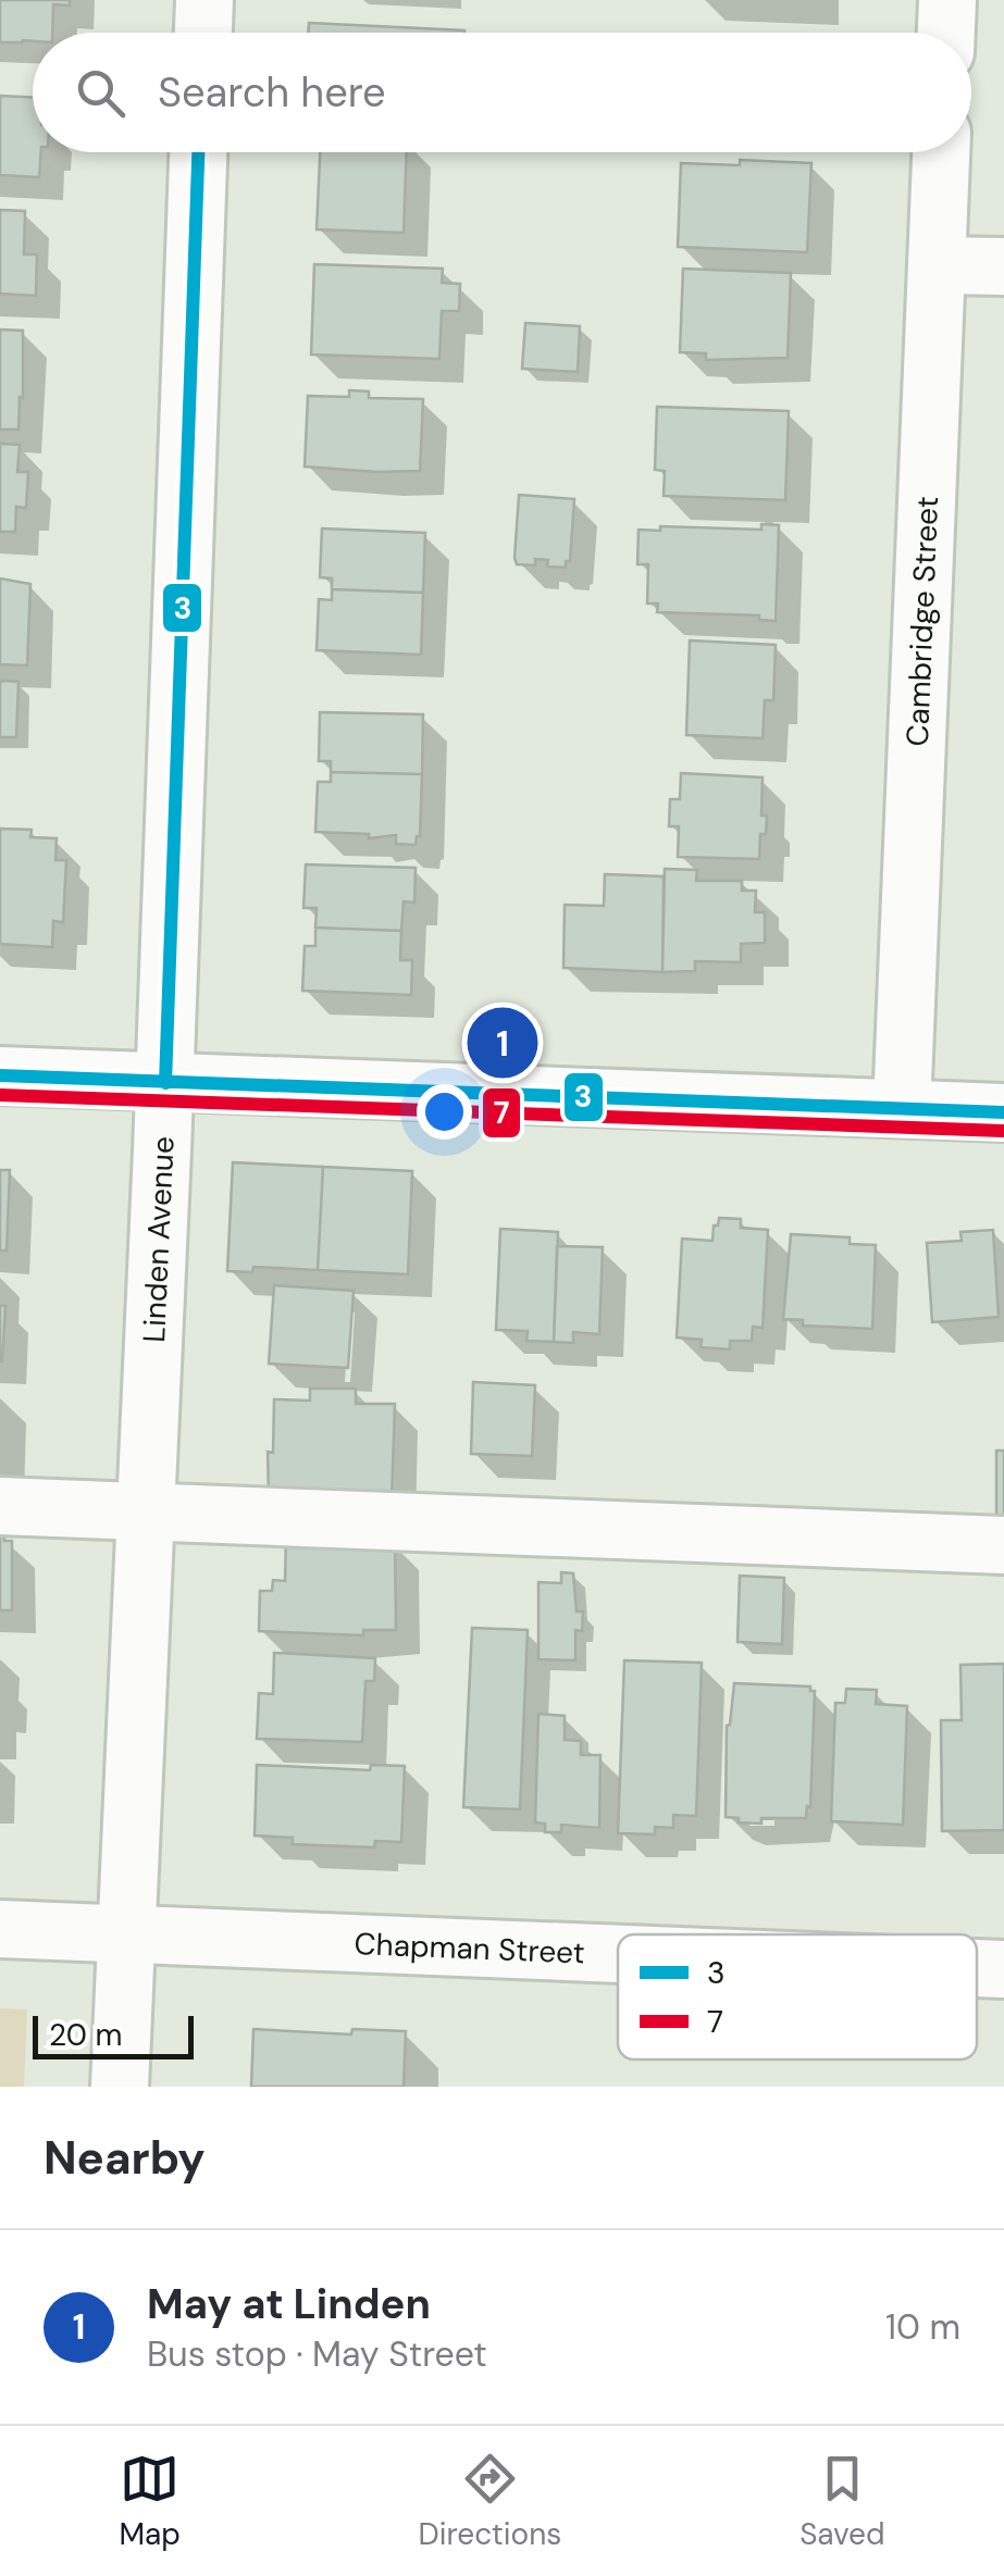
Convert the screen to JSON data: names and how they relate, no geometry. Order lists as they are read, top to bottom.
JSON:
{
  "streets": {
    "street": ["Cambridge Street", "Linden Avenue", "Chapman Street"]
  },
  "crossings": [
    ["Linden Avenue", "Chapman Street"]
  ],
  "lines": ["transit line 3", "transit line 7"],
  "legend": ["3", "7"],
  "scale_bar": "20 m",
  "page": {
    "search": "Search here",
    "pins": "1",
    "scale": "20 m",
    "heading": "Nearby",
    "list": [
      {
        "mark": "1",
        "name": "May at Linden",
        "note": "Bus stop · May Street",
        "value": "10 m"
      }
    ],
    "nav": ["Map", "Directions", "Saved"]
  }
}
